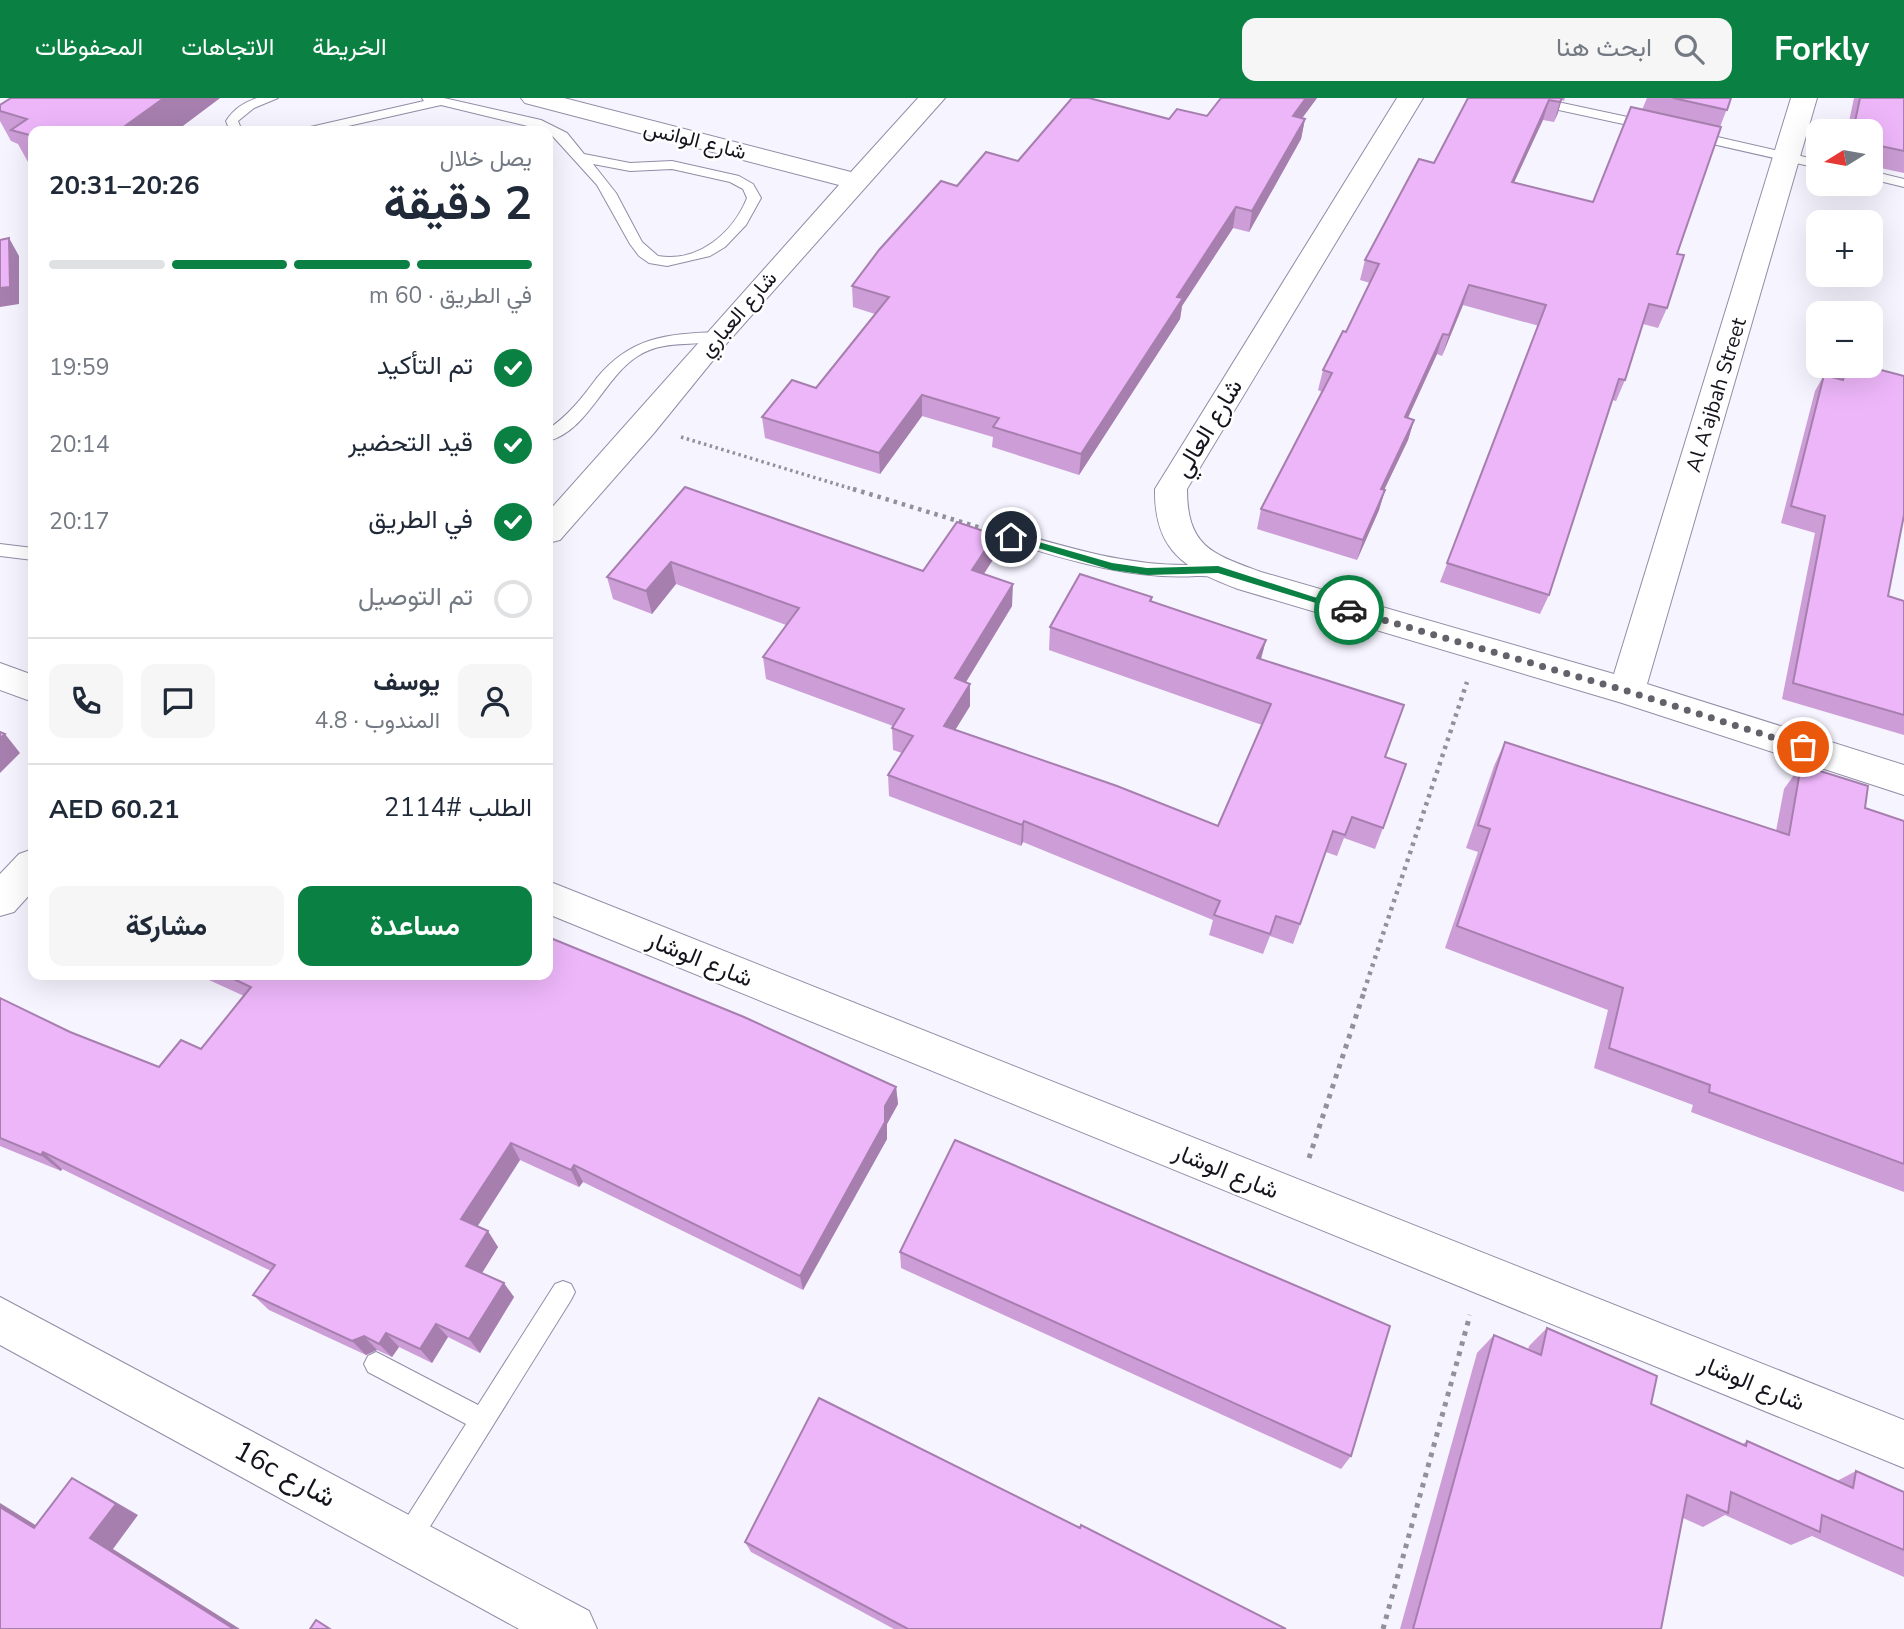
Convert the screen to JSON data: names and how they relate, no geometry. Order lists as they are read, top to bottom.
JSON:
{
  "streets": {
    "street": [
      "شارع الوانس",
      "شارع العباري",
      "Al A’ajbah Street",
      "شارع العالي",
      "شارع الوشار",
      "16c شارع"
    ]
  },
  "crossings": [
    ["شارع الوانس", "شارع العباري"],
    ["Al A’ajbah Street", "شارع العالي"]
  ],
  "north": "left",
  "page": {
    "header": "Forkly",
    "search": "ابحث هنا",
    "nav": ["الخريطة", "الاتجاهات", "المحفوظات"],
    "map_buttons": ["+", "−"],
    "heading": ["2 دقيقة", "يصل خلال", "20:26–20:31"],
    "panel": [
      "يوسف",
      "المندوب · 4.8",
      "الطلب #2114",
      "AED 60.21"
    ],
    "bar": "في الطريق · 60 m",
    "list": [
      ["تم التأكيد", "19:59"],
      ["قيد التحضير", "20:14"],
      ["في الطريق", "20:17"],
      "تم التوصيل"
    ],
    "buttons": ["مساعدة", "مشاركة"]
  }
}
